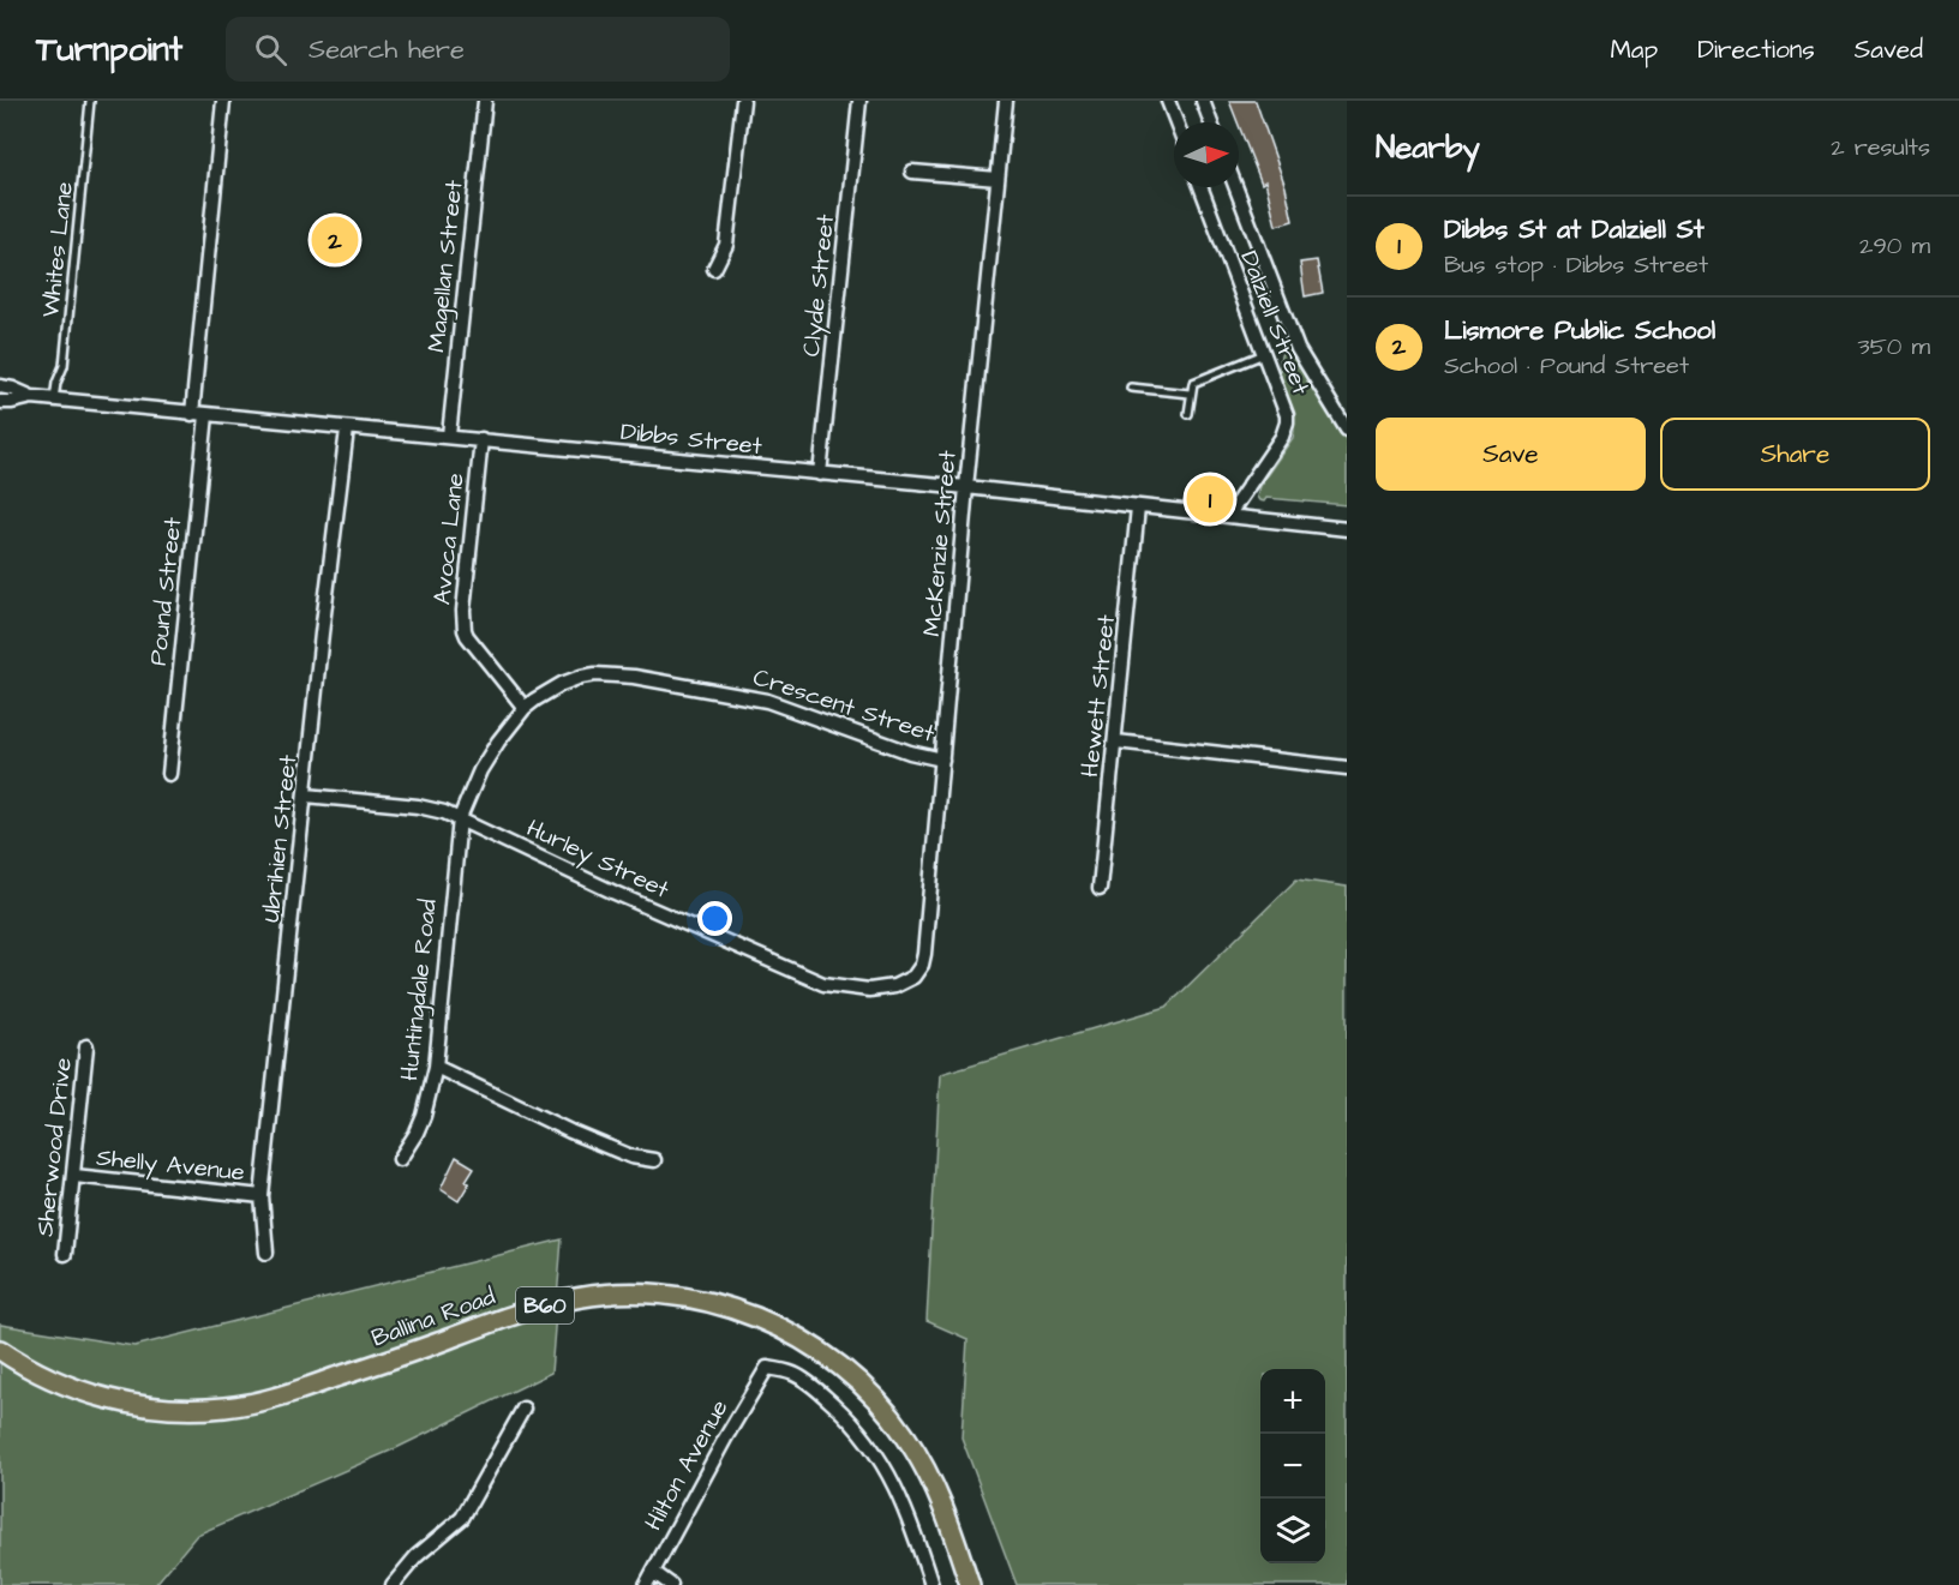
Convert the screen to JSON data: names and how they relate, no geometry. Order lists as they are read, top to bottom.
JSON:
{
  "streets": {
    "main road": ["B60", "Ballina Road"],
    "street": [
      "Magellan Street",
      "Clyde Street",
      "Dalziell Street",
      "Dibbs Street",
      "Avoca Lane",
      "McKenzie Street",
      "Pound Street",
      "Hewett Street",
      "Crescent Street",
      "Ubrihien Street",
      "Hurley Street",
      "Huntingdale Road",
      "Sherwood Drive",
      "Shelly Avenue",
      "Hilton Avenue"
    ],
    "lane": ["Whites Lane"]
  },
  "crossings": [
    ["Whites Lane", "Dibbs Street"],
    ["Magellan Street", "Dibbs Street"],
    ["Clyde Street", "Dibbs Street"],
    ["Dalziell Street", "Dibbs Street"],
    ["Dibbs Street", "Avoca Lane"],
    ["Dibbs Street", "McKenzie Street"],
    ["Dibbs Street", "Pound Street"],
    ["Dibbs Street", "Hewett Street"],
    ["Dibbs Street", "Ubrihien Street"],
    ["Avoca Lane", "Crescent Street"],
    ["McKenzie Street", "Crescent Street"],
    ["McKenzie Street", "Hurley Street"],
    ["Crescent Street", "Hurley Street"],
    ["Crescent Street", "Huntingdale Road"],
    ["Ubrihien Street", "Hurley Street"],
    ["Ubrihien Street", "Shelly Avenue"],
    ["Hurley Street", "Huntingdale Road"],
    ["Sherwood Drive", "Shelly Avenue"]
  ],
  "north": "right",
  "page": {
    "header": "Turnpoint",
    "search": "Search here",
    "nav": ["Map", "Directions", "Saved"],
    "heading": ["Nearby", "2 results"],
    "list": [
      {
        "mark": "1",
        "name": "Dibbs St at Dalziell St",
        "note": "Bus stop · Dibbs Street",
        "value": "290 m"
      },
      {
        "mark": "2",
        "name": "Lismore Public School",
        "note": "School · Pound Street",
        "value": "350 m"
      }
    ],
    "pins": ["2", "1"],
    "buttons": ["Save", "Share"],
    "map_buttons": ["+", "−"]
  }
}
